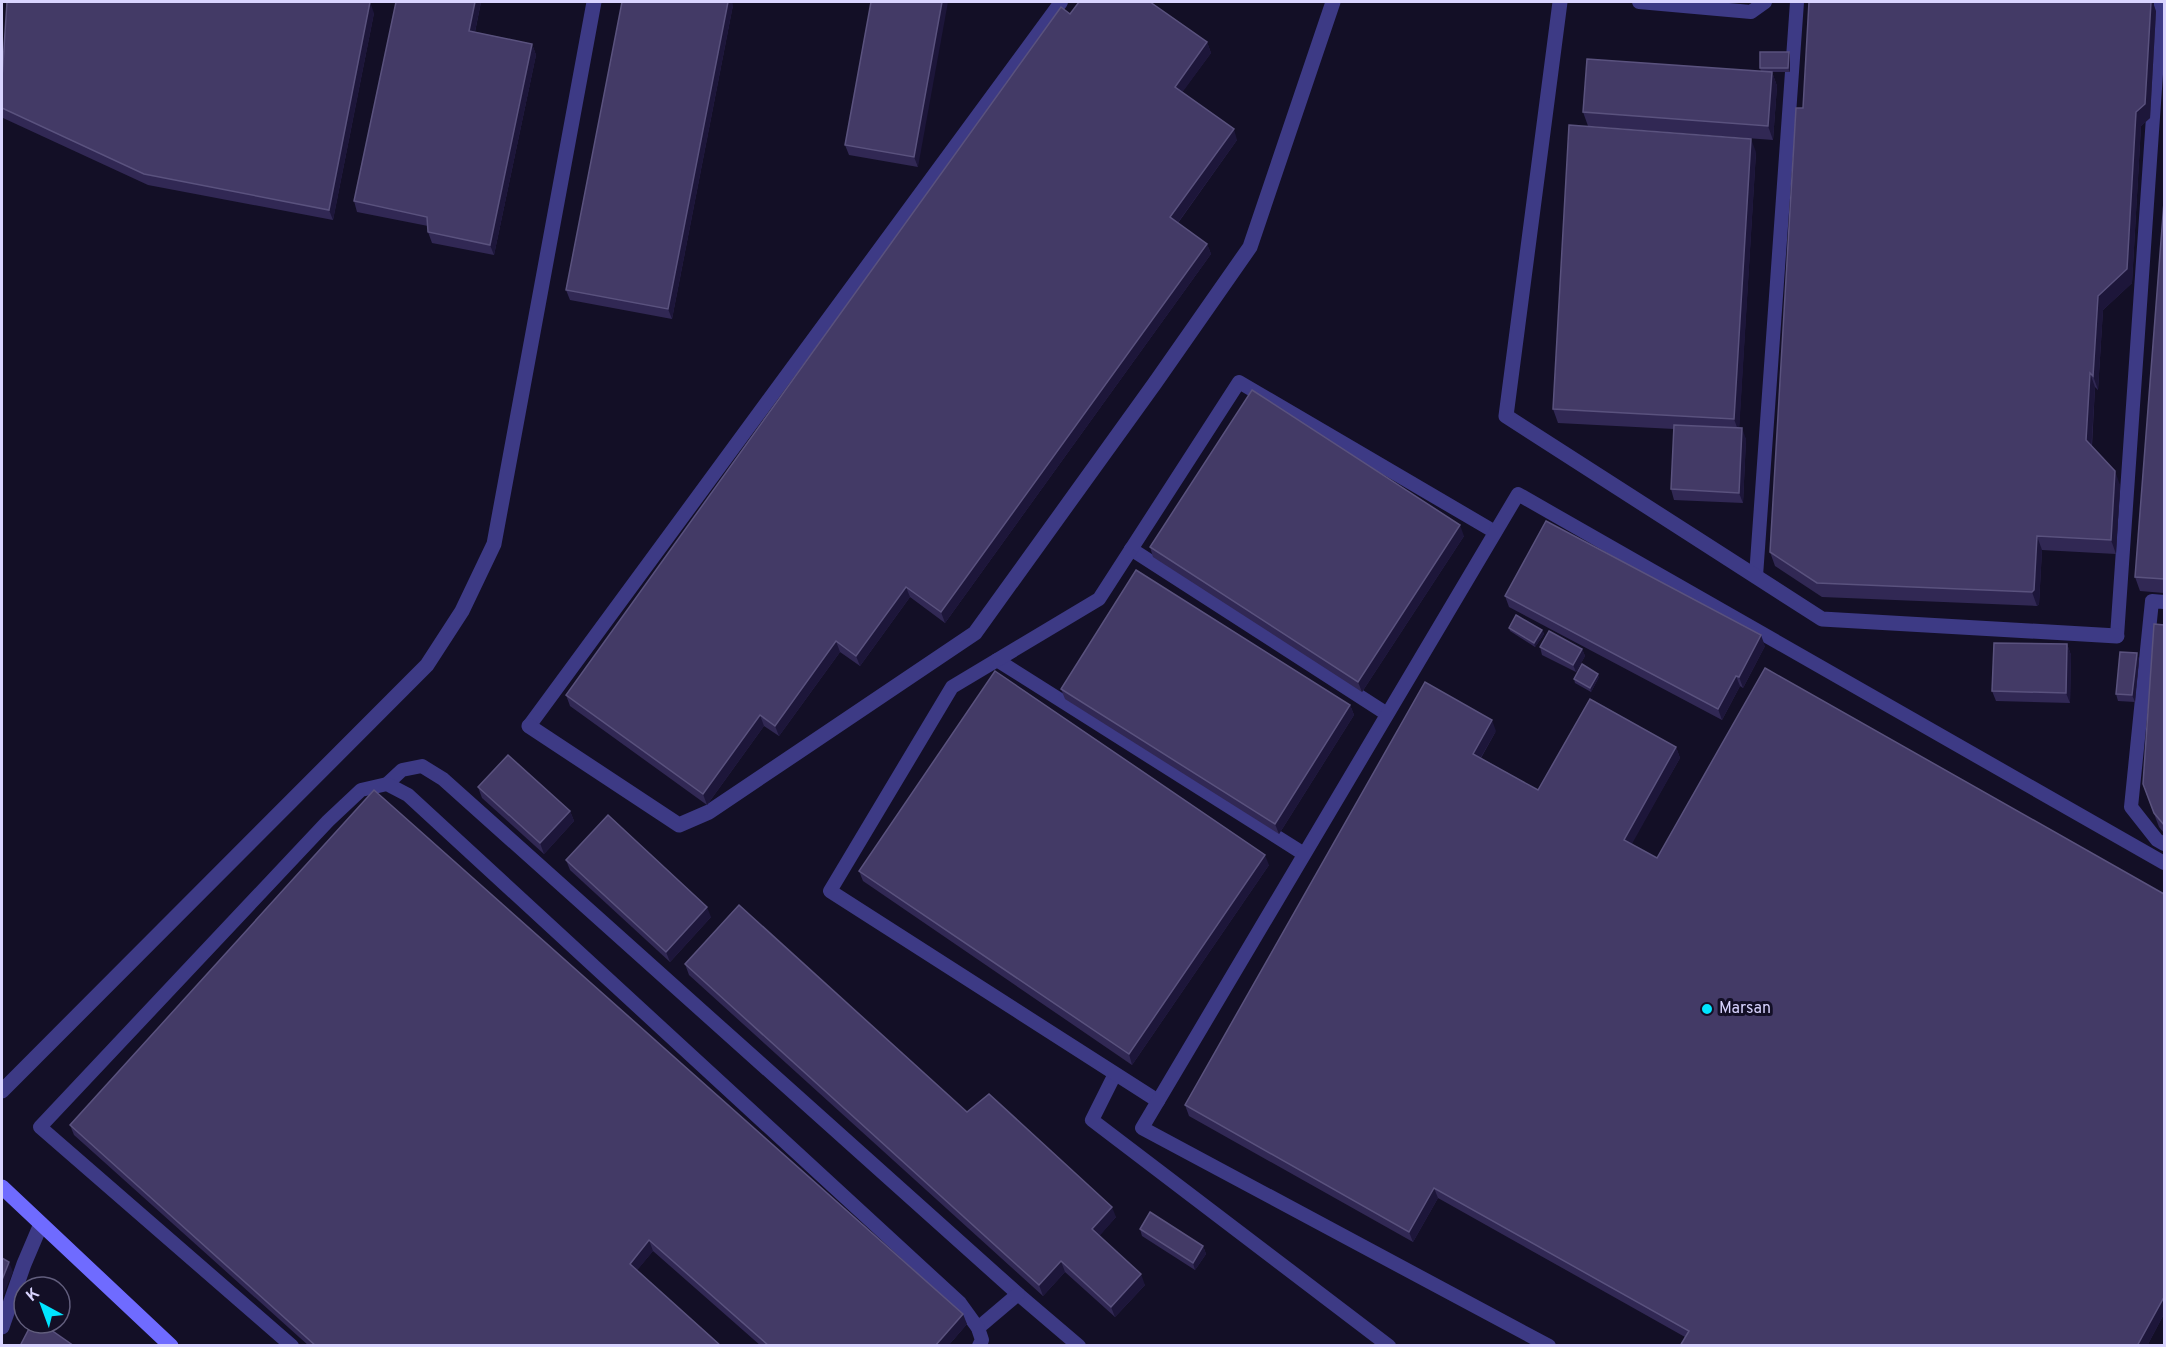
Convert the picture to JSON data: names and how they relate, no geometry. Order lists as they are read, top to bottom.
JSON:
{
  "places": ["Marsan"],
  "north": "top left"
}
